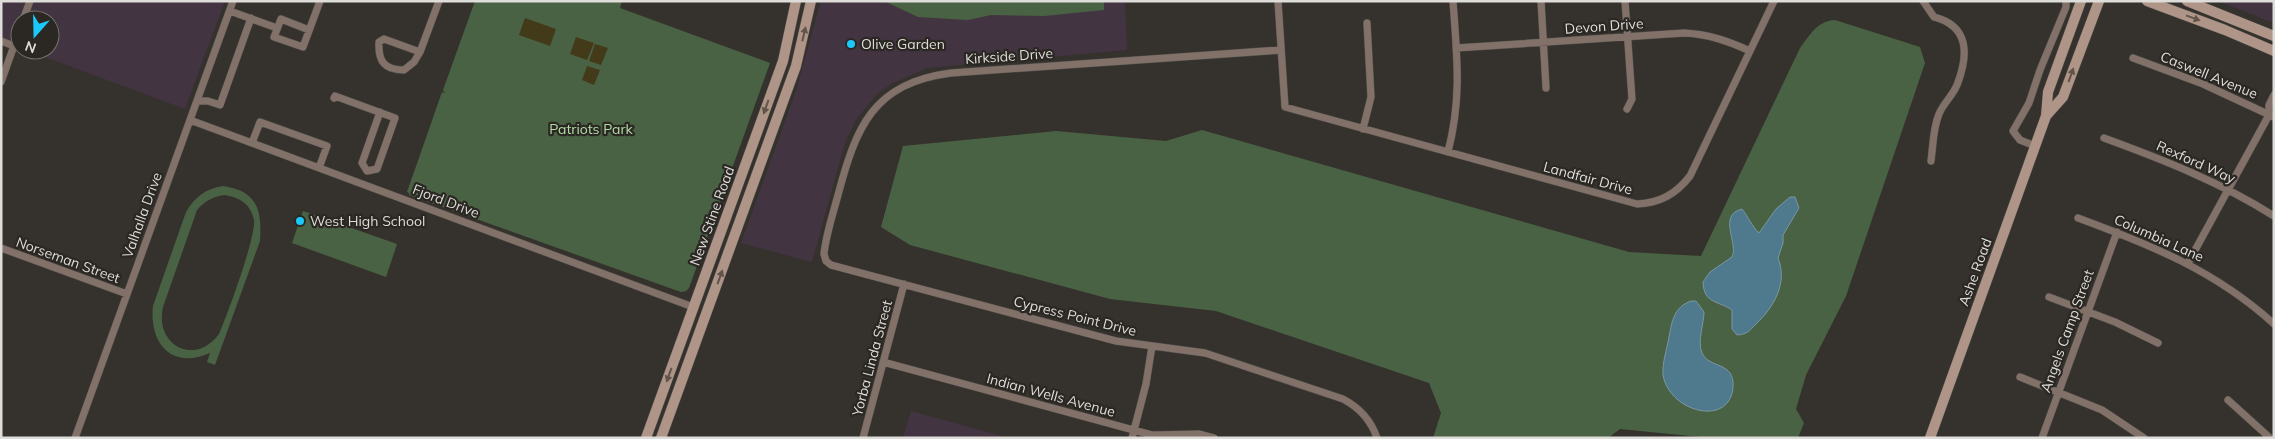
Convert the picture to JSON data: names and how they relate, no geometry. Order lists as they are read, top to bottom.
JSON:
{
  "streets": {
    "main road": ["New Stine Road", "Ashe Road"],
    "street": [
      "Devon Drive",
      "Kirkside Drive",
      "Caswell Avenue",
      "Rexford Way",
      "Landfair Drive",
      "Fjord Drive",
      "Valhalla Drive",
      "Columbia Lane",
      "Norseman Street",
      "Cypress Point Drive",
      "Angels Camp Street",
      "Yorba Linda Street",
      "Indian Wells Avenue"
    ]
  },
  "crossings": [
    ["Devon Drive", "Landfair Drive"],
    ["Kirkside Drive", "Landfair Drive"],
    ["Kirkside Drive", "Cypress Point Drive"],
    ["Fjord Drive", "Valhalla Drive"],
    ["Fjord Drive", "New Stine Road"],
    ["Valhalla Drive", "Norseman Street"],
    ["Columbia Lane", "Angels Camp Street"],
    ["Cypress Point Drive", "Yorba Linda Street"],
    ["Yorba Linda Street", "Indian Wells Avenue"]
  ],
  "parks": ["Patriots Park"],
  "places": ["Olive Garden", "West High School"],
  "north": "bottom"
}
